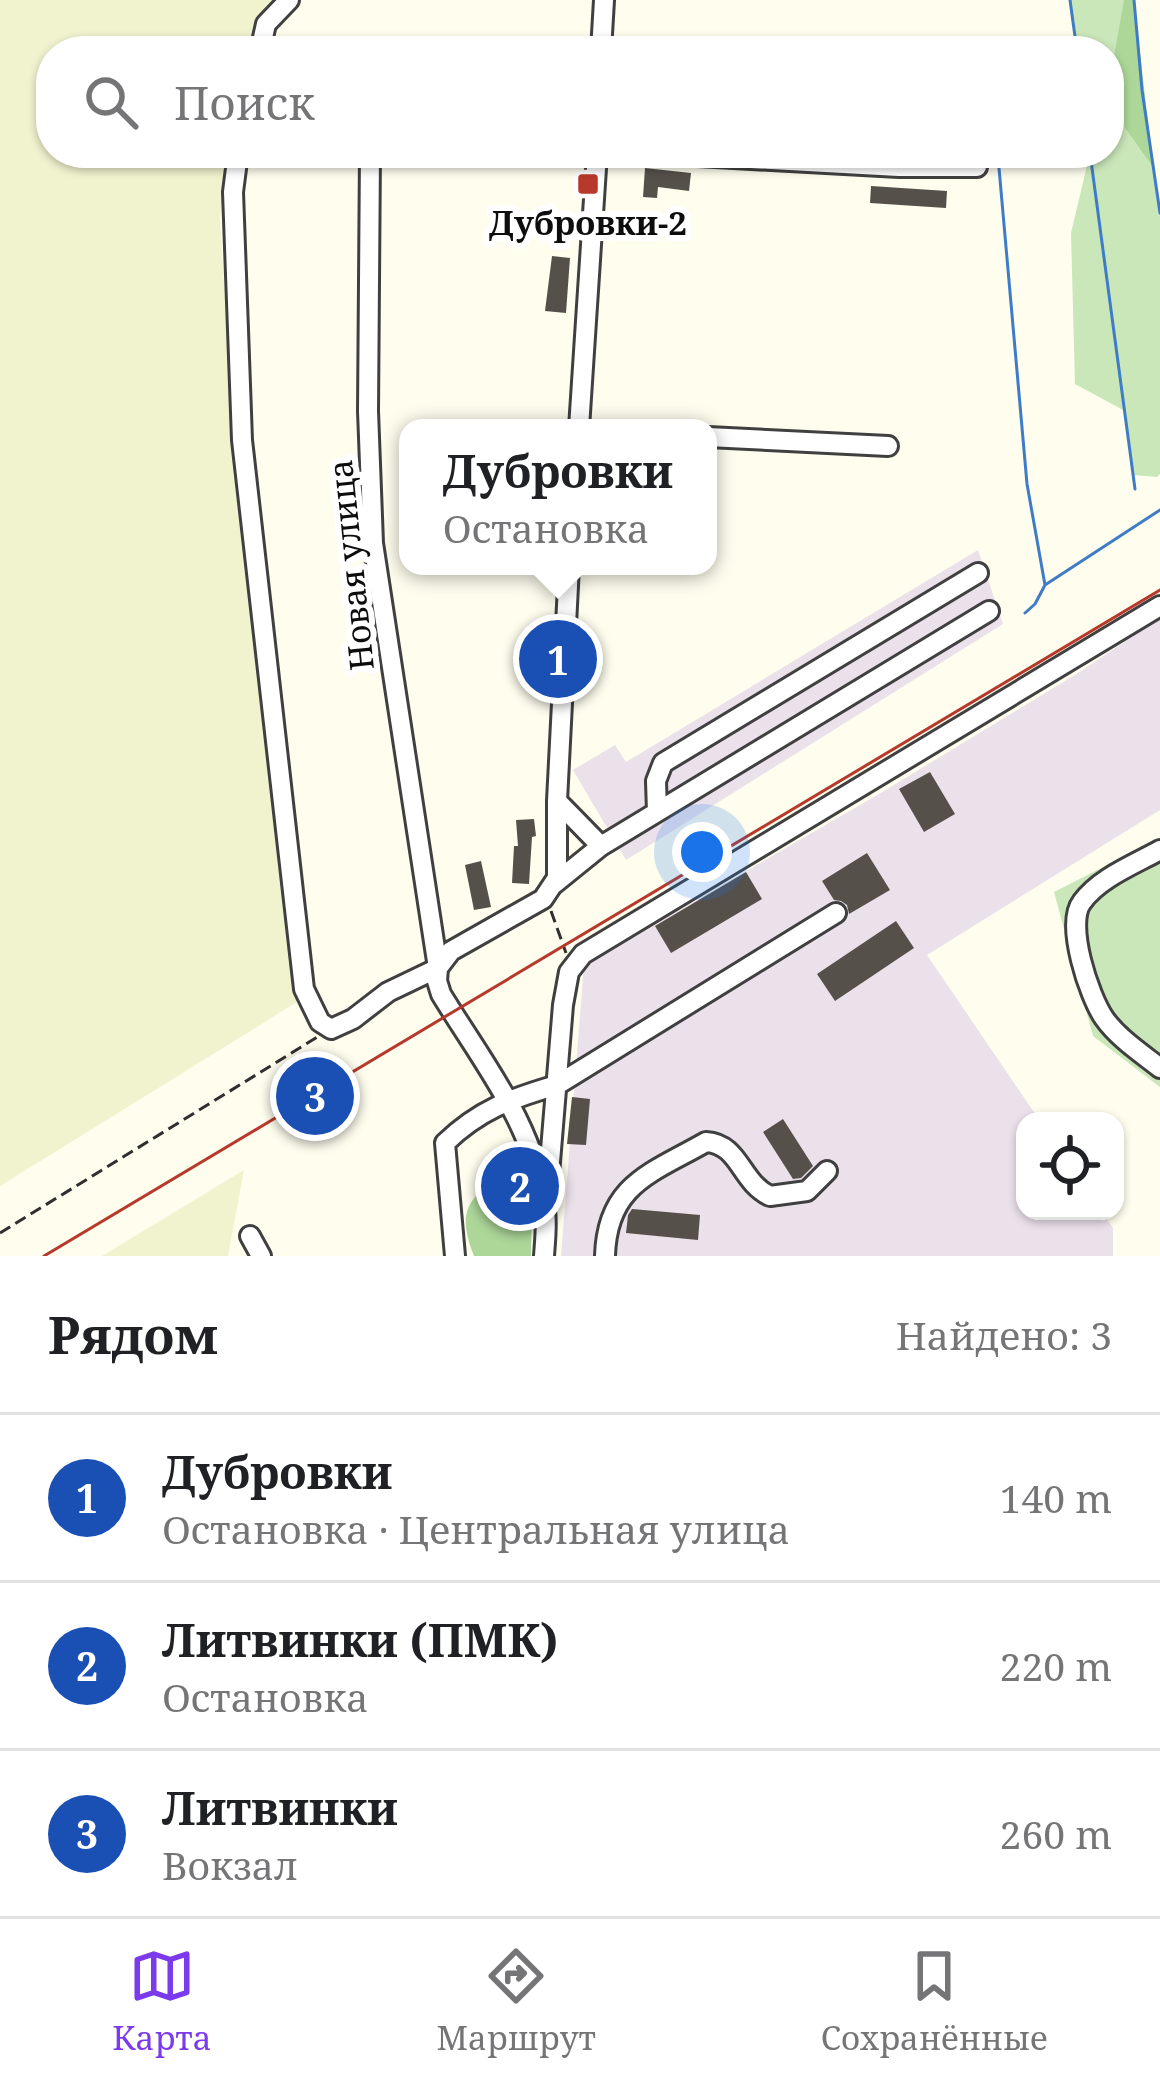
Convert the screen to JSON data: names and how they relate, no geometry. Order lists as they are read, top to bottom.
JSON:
{
  "streets": {
    "street": ["Новая улица"]
  },
  "places": {
    "transit": ["Дубровки-2"]
  },
  "page": {
    "search": "Поиск",
    "popup": ["Дубровки", "Остановка"],
    "pins": ["1", "3", "2"],
    "heading": ["Рядом", "Найдено: 3"],
    "list": [
      {
        "mark": "1",
        "name": "Дубровки",
        "note": "Остановка · Центральная улица",
        "value": "140 m"
      },
      {
        "mark": "2",
        "name": "Литвинки (ПМК)",
        "note": "Остановка",
        "value": "220 m"
      },
      {
        "mark": "3",
        "name": "Литвинки",
        "note": "Вокзал",
        "value": "260 m"
      }
    ],
    "nav": ["Карта", "Маршрут", "Сохранённые"]
  }
}
